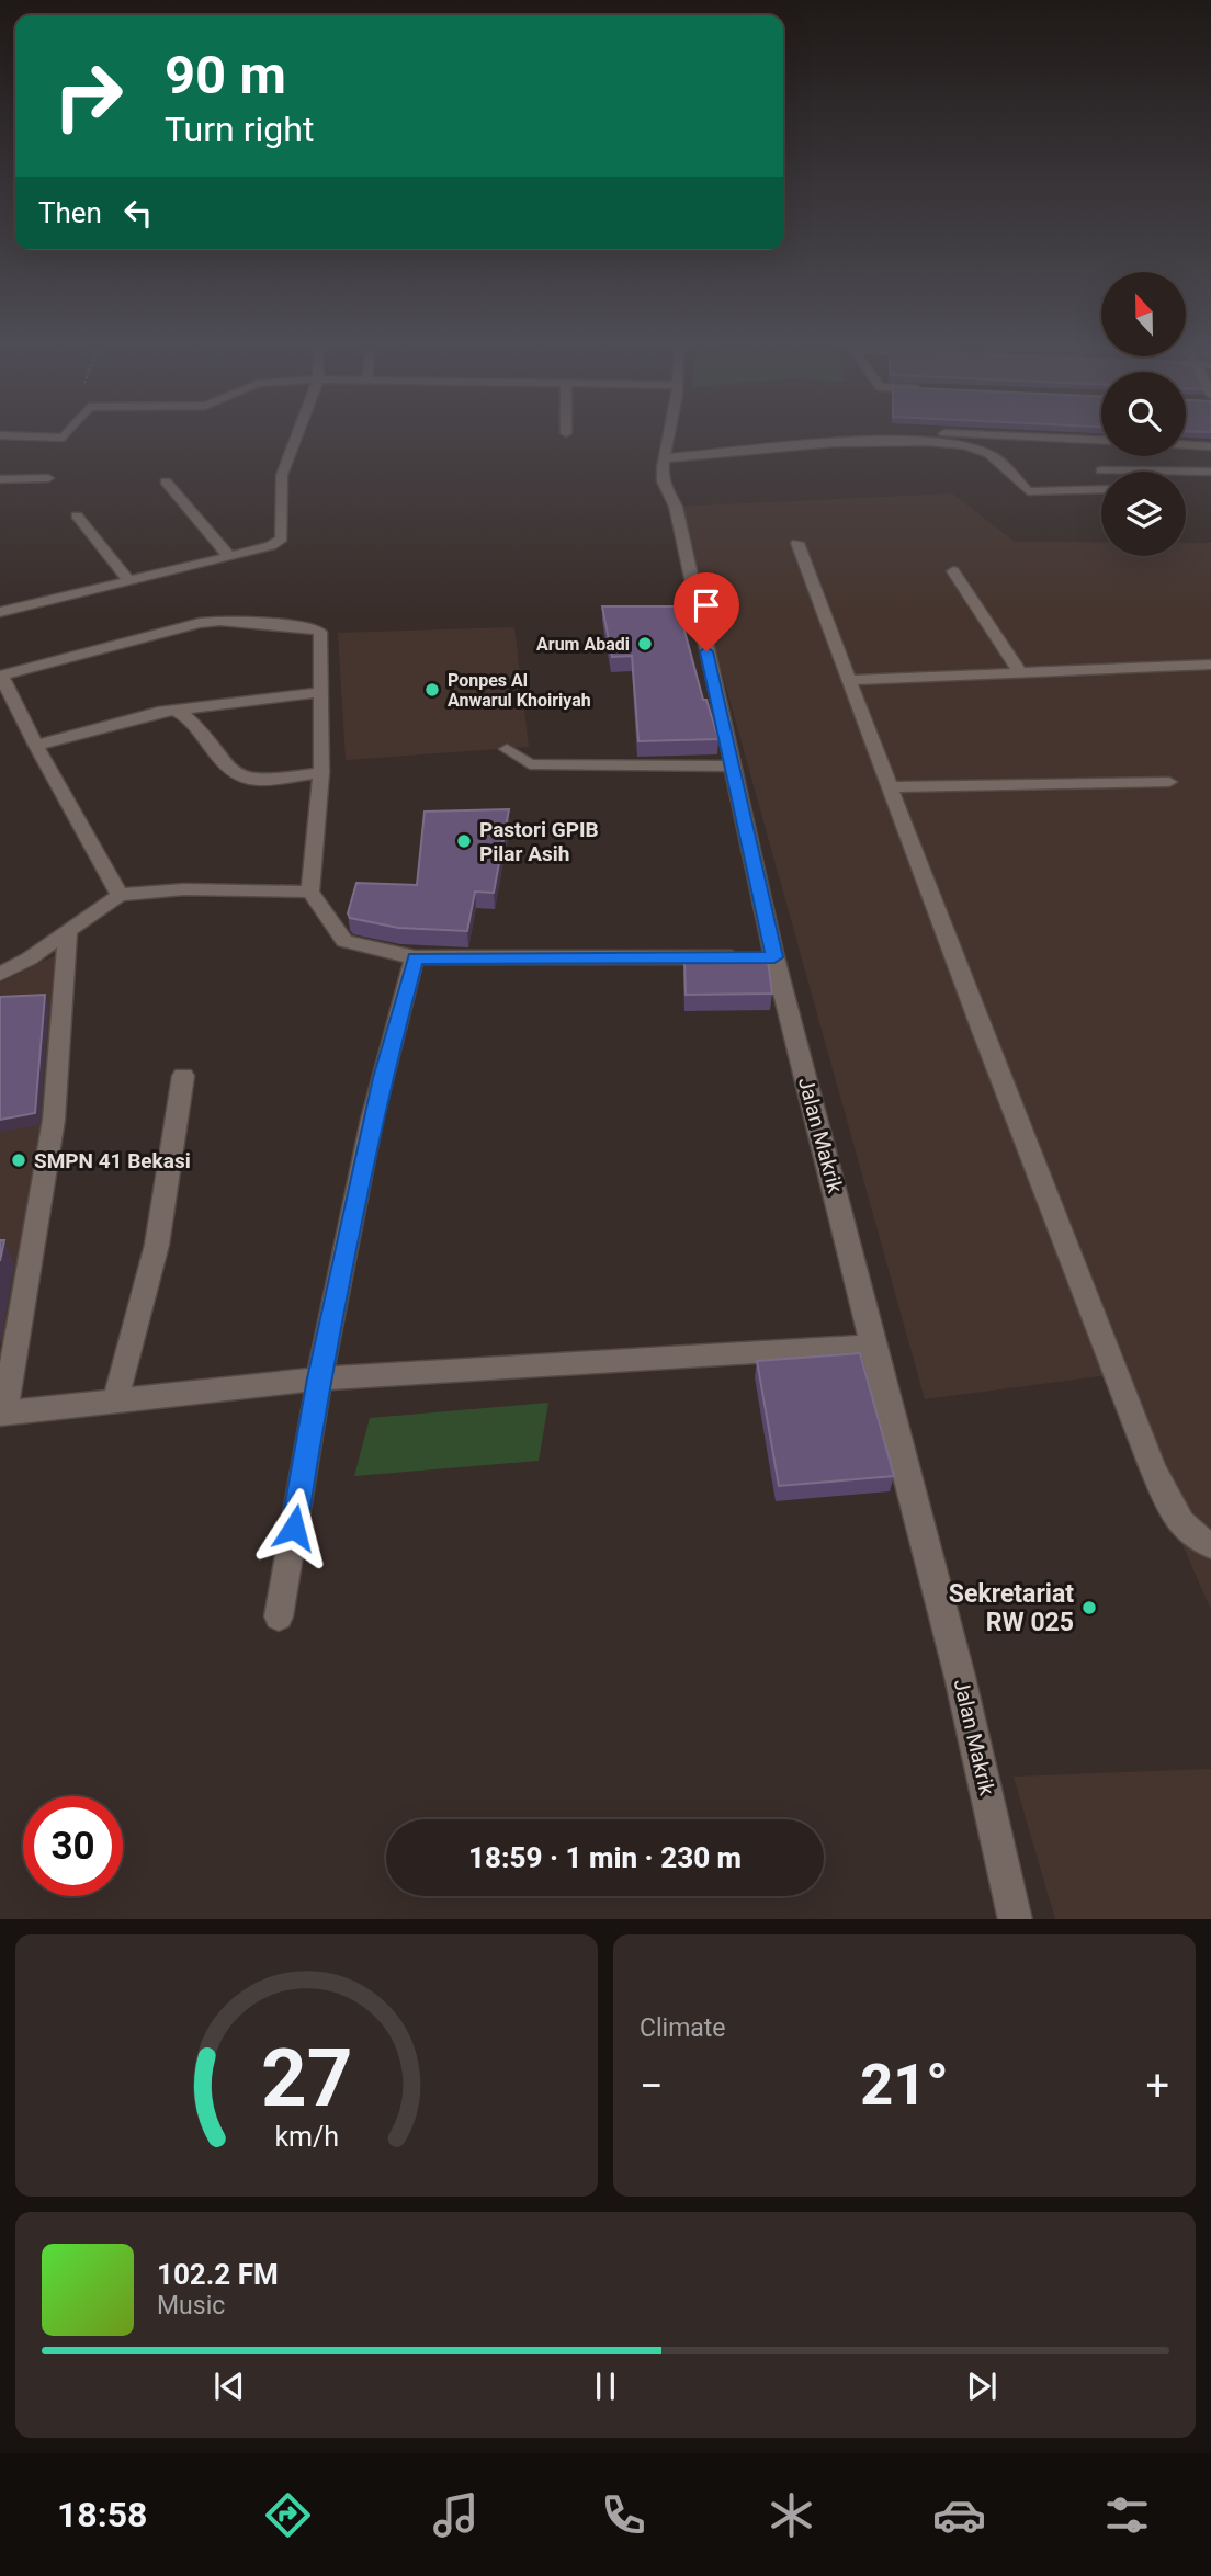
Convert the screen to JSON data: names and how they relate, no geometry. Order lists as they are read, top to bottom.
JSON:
{
  "streets": {
    "street": ["Jalan Makrik"]
  },
  "places": [
    "Arum Abadi",
    "Ponpes Al Anwarul Khoiriyah",
    "Pastori GPIB Pilar Asih",
    "SMPN 41 Bekasi",
    "Sekretariat RW 025"
  ],
  "north": "top",
  "page": {
    "turn": ["90 m", "Turn right"],
    "then": "Then",
    "limit": "30",
    "trip": "18:59 · 1 min · 230 m",
    "tile": "Climate",
    "heat": ["−", "21°", "+"],
    "song": ["102.2 FM", "Music"],
    "tabs": "18:58",
    "gauge": ["27", "km/h"]
  }
}
